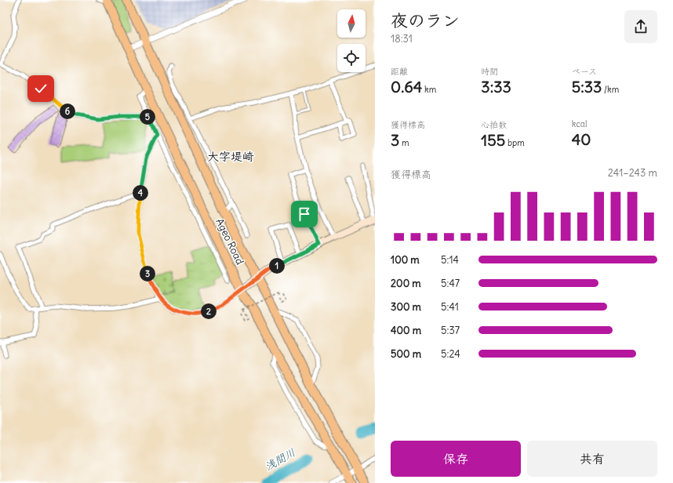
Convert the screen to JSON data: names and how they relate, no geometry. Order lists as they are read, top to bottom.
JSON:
{
  "streets": {
    "highway": ["Ageo Road"]
  },
  "districts": ["大字堤崎"],
  "water": ["浅間川"],
  "north": "top",
  "page": {
    "heading": ["夜のラン", "18:31"],
    "stats": [
      ["距離", "0.64 km"],
      ["時間", "3:33"],
      ["ペース", "5:33 /km"],
      ["獲得標高", "3 m"],
      ["心拍数", "155 bpm"],
      ["kcal", "40"]
    ],
    "pins": [
      "6",
      "5",
      "4",
      "1",
      "3",
      "2"
    ],
    "chart": ["獲得標高", "241–243 m"],
    "list": [
      {
        "name": "100 m",
        "note": "5:14"
      },
      {
        "name": "200 m",
        "note": "5:47"
      },
      {
        "name": "300 m",
        "note": "5:41"
      },
      {
        "name": "400 m",
        "note": "5:37"
      },
      {
        "name": "500 m",
        "note": "5:24"
      }
    ],
    "buttons": ["保存", "共有"]
  }
}
